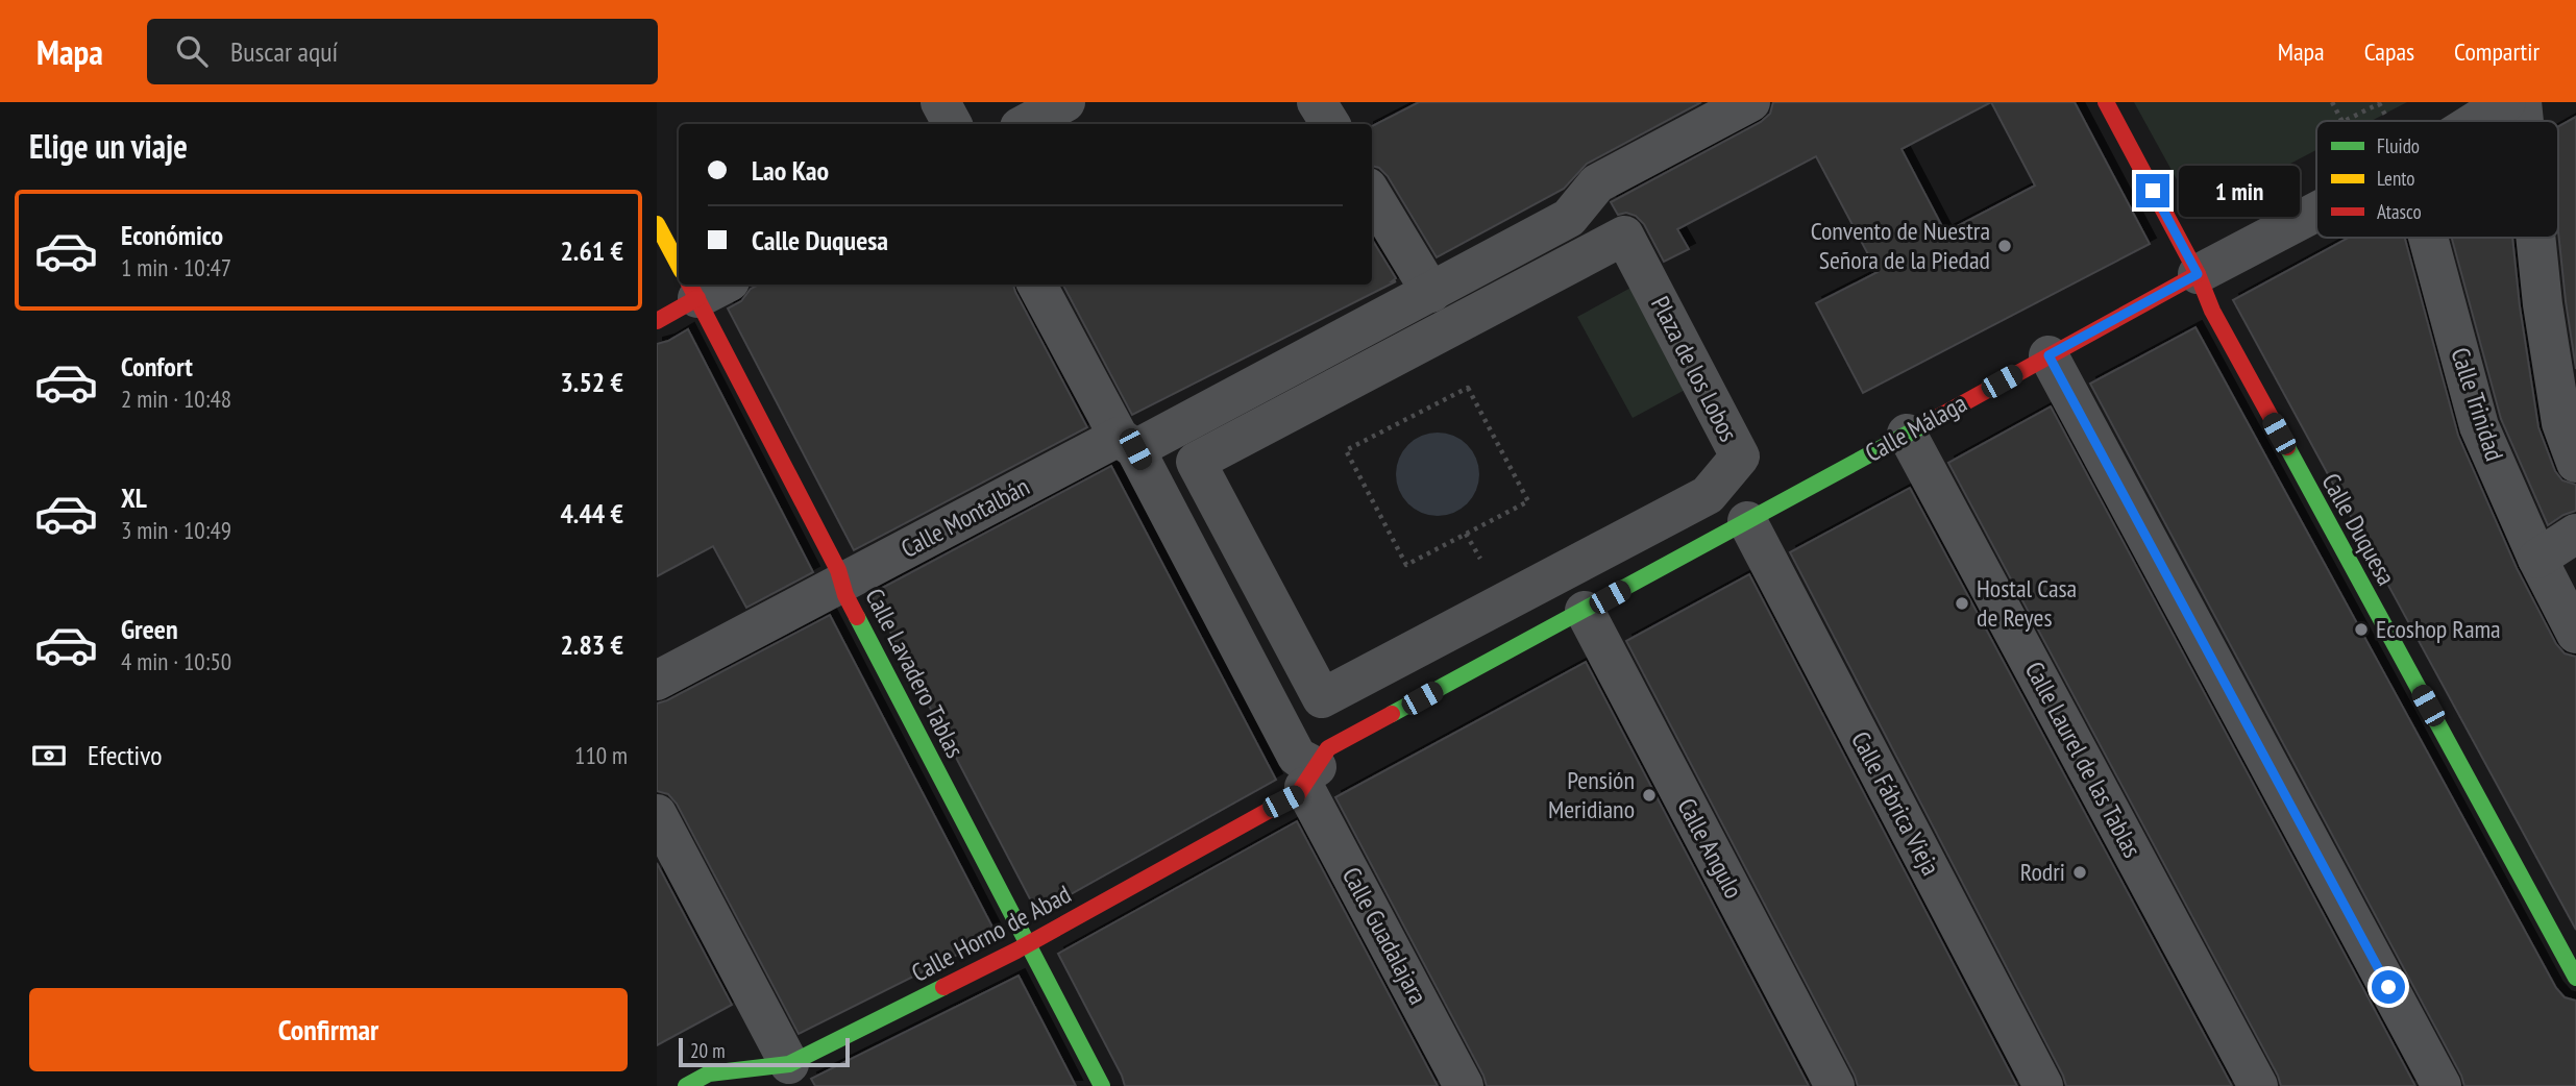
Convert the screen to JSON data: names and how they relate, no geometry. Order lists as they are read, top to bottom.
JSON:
{
  "streets": {
    "street": [
      "Plaza de los Lobos",
      "Calle Trinidad",
      "Calle Málaga",
      "Calle Montalbán",
      "Calle Duquesa",
      "Calle Lavadero Tablas",
      "Calle Laurel de las Tablas",
      "Calle Fábrica Vieja",
      "Calle Angulo",
      "Calle Horno de Abad",
      "Calle Guadalajara"
    ]
  },
  "crossings": [
    ["Calle Málaga", "Calle Duquesa"],
    ["Calle Málaga", "Calle Laurel de las Tablas"],
    ["Calle Málaga", "Calle Fábrica Vieja"],
    ["Calle Montalbán", "Calle Lavadero Tablas"],
    ["Calle Lavadero Tablas", "Calle Horno de Abad"],
    ["Calle Horno de Abad", "Calle Guadalajara"]
  ],
  "places": [
    "Convento de Nuestra Señora de la Piedad",
    "Hostal Casa de Reyes",
    "Ecoshop Rama",
    "Pensión Meridiano",
    "Rodri"
  ],
  "legend": ["Fluido", "Lento", "Atasco"],
  "scale_bar": "20 m",
  "page": {
    "header": "Mapa",
    "search": "Buscar aquí",
    "nav": ["Mapa", "Capas", "Compartir"],
    "heading": "Elige un viaje",
    "banner": ["Lao Kao", "Calle Duquesa"],
    "bubble": "1 min",
    "list": [
      {
        "name": "Económico",
        "note": "1 min · 10:47",
        "value": "2.61 €"
      },
      {
        "name": "Confort",
        "note": "2 min · 10:48",
        "value": "3.52 €"
      },
      {
        "name": "XL",
        "note": "3 min · 10:49",
        "value": "4.44 €"
      },
      {
        "name": "Green",
        "note": "4 min · 10:50",
        "value": "2.83 €"
      }
    ],
    "pay": ["Efectivo", "110 m"],
    "buttons": "Confirmar",
    "scale": "20 m"
  }
}
